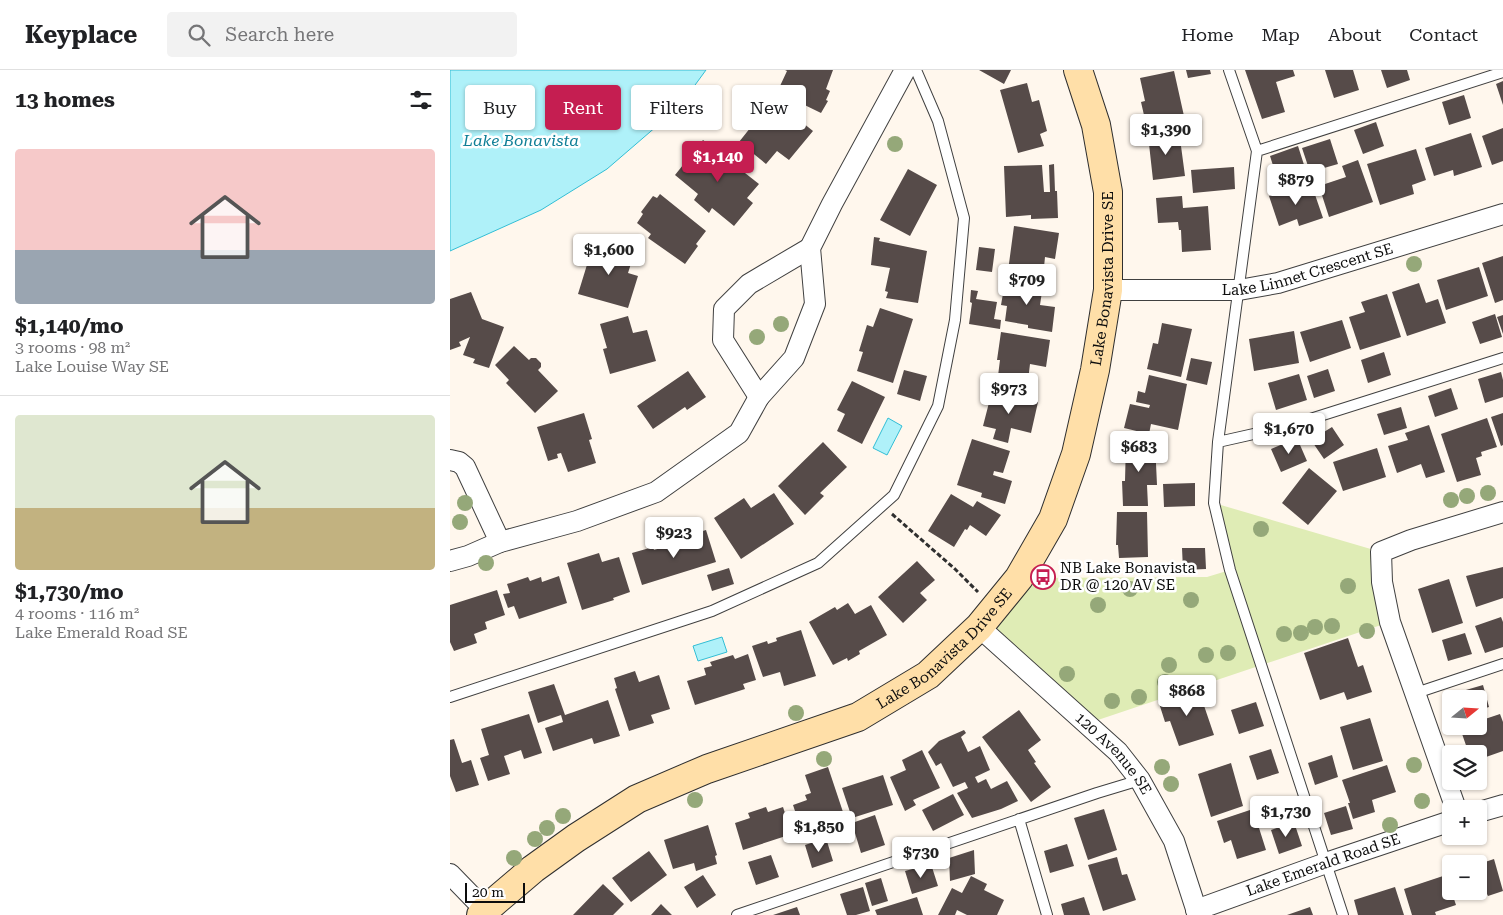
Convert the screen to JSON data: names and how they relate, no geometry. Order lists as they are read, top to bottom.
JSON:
{
  "streets": {
    "street": [
      "Lake Linnet Crescent SE",
      "Lake Bonavista Drive SE",
      "120 Avenue SE",
      "Lake Emerald Road SE"
    ]
  },
  "crossings": [
    ["Lake Linnet Crescent SE", "Lake Bonavista Drive SE"],
    ["Lake Bonavista Drive SE", "120 Avenue SE"],
    ["120 Avenue SE", "Lake Emerald Road SE"]
  ],
  "water": ["Lake Bonavista"],
  "places": {
    "bus stop": ["NB Lake Bonavista DR @ 120 AV SE"]
  },
  "scale_bar": "20 m",
  "north": "right",
  "page": {
    "header": "Keyplace",
    "search": "Search here",
    "nav": [
      "Home",
      "Map",
      "About",
      "Contact"
    ],
    "heading": "13 homes",
    "chip": [
      "Buy",
      "Rent",
      "Filters",
      "New"
    ],
    "price": [
      "$1,390",
      "$1,140",
      "$879",
      "$1,600",
      "$709",
      "$973",
      "$1,670",
      "$683",
      "$923",
      "$868",
      "$1,730",
      "$1,850",
      "$730"
    ],
    "list": [
      {
        "name": "$1,140/mo",
        "note": "3 rooms · 98 m² · Lake Louise Way SE"
      },
      {
        "name": "$1,730/mo",
        "note": "4 rooms · 116 m² · Lake Emerald Road SE"
      }
    ],
    "map_buttons": ["+", "−"],
    "scale": "20 m"
  }
}
